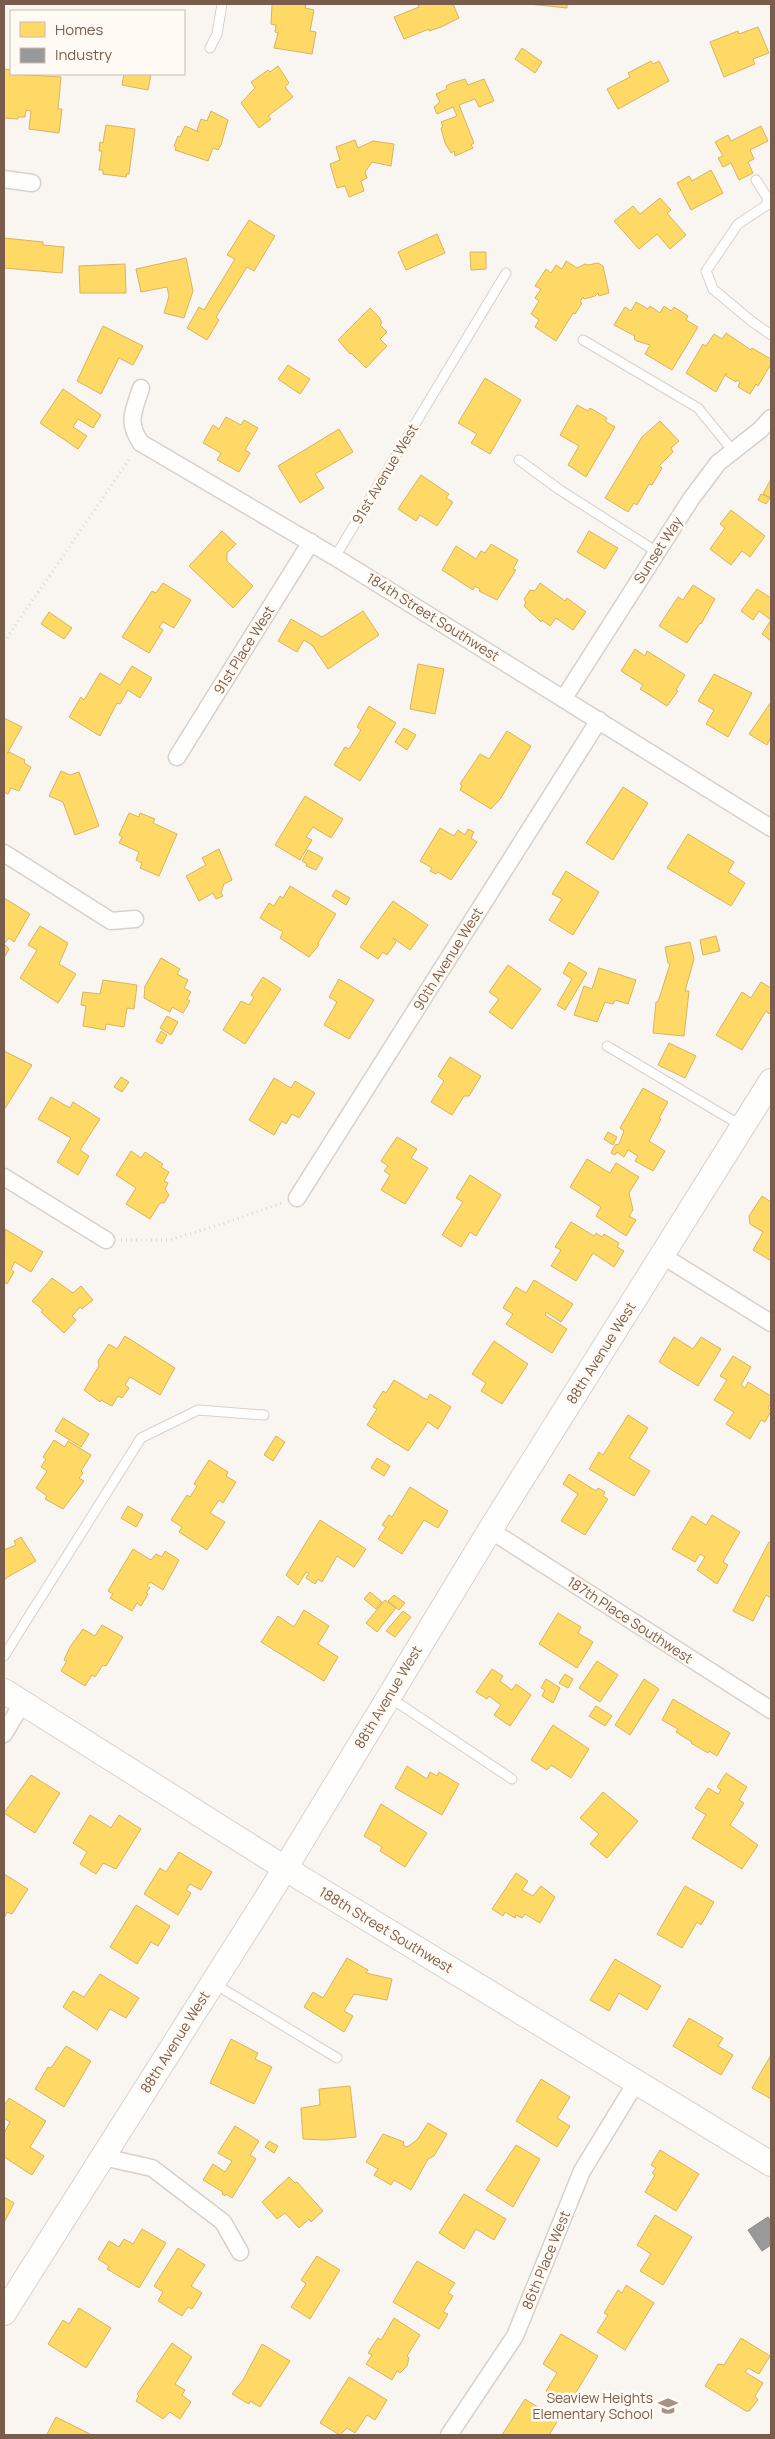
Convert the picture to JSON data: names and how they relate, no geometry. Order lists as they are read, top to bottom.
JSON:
{
  "streets": {
    "street": [
      "Sunset Way",
      "184th Street Southwest",
      "91st Place West",
      "90th Avenue West",
      "88th Avenue West",
      "187th Place Southwest",
      "188th Street Southwest",
      "86th Place West"
    ],
    "lane": ["91st Avenue West"]
  },
  "crossings": [
    ["91st Avenue West", "184th Street Southwest"],
    ["Sunset Way", "184th Street Southwest"],
    ["184th Street Southwest", "91st Place West"],
    ["184th Street Southwest", "90th Avenue West"],
    ["88th Avenue West", "187th Place Southwest"],
    ["88th Avenue West", "188th Street Southwest"],
    ["188th Street Southwest", "86th Place West"]
  ],
  "places": {
    "school or university": ["Seaview Heights Elementary School"]
  },
  "legend": ["Homes", "Industry"]
}
